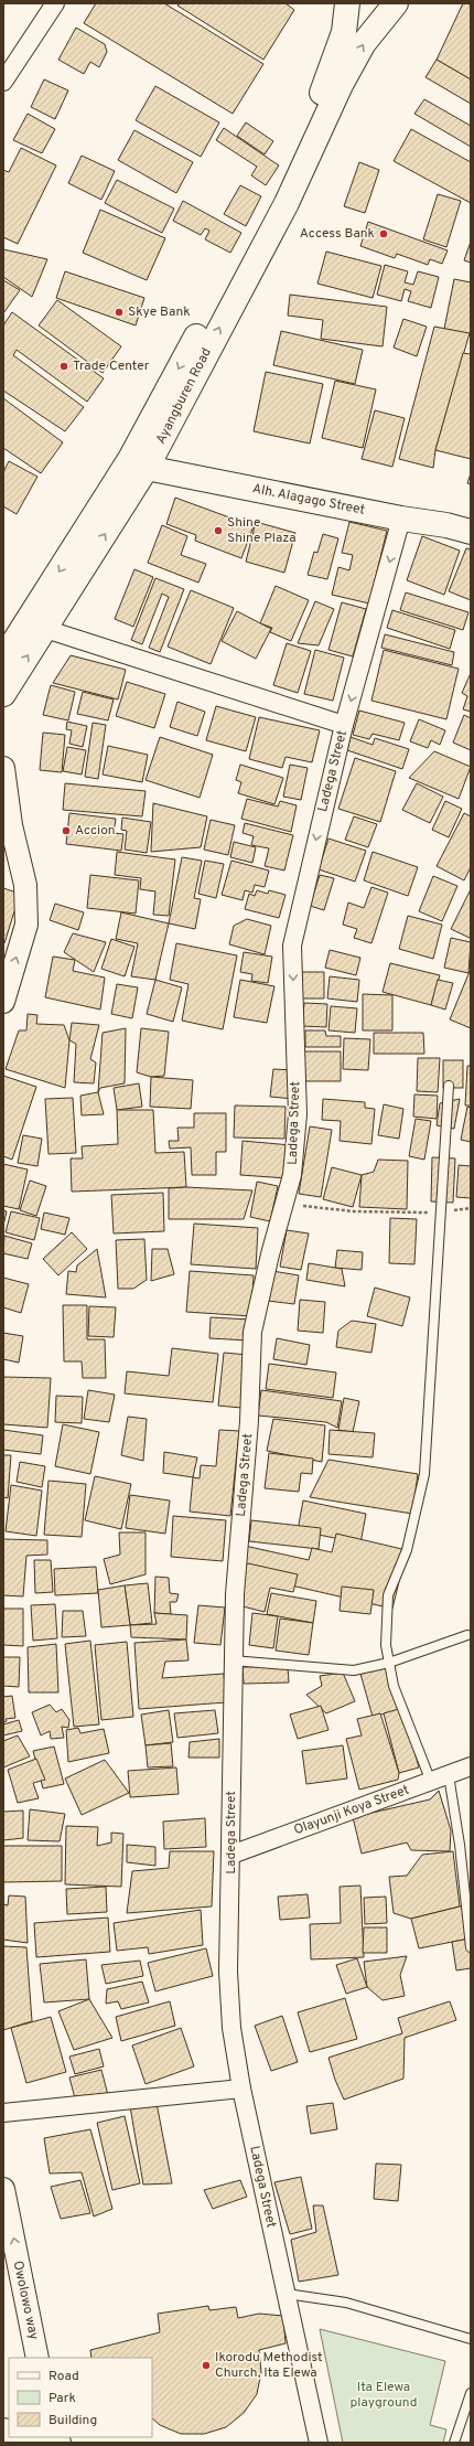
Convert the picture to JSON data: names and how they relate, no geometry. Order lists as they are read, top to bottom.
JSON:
{
  "streets": {
    "main road": ["Ayangburen Road", "Alh. Alagago Street"],
    "street": ["Ladega Street", "Olayunji Koya Street", "Owolowo way"]
  },
  "crossings": [
    ["Ayangburen Road", "Alh. Alagago Street"],
    ["Alh. Alagago Street", "Ladega Street"],
    ["Ladega Street", "Olayunji Koya Street"]
  ],
  "one_way": ["Ladega Street", "Owolowo way"],
  "parks": ["Ita Elewa playground"],
  "places": [
    "Access Bank",
    "Skye Bank",
    "Trade Center",
    "Shine Shine Plaza",
    "Accion",
    "Ikorodu Methodist Church, Ita Elewa"
  ],
  "legend": ["Road", "Park", "Building"]
}
